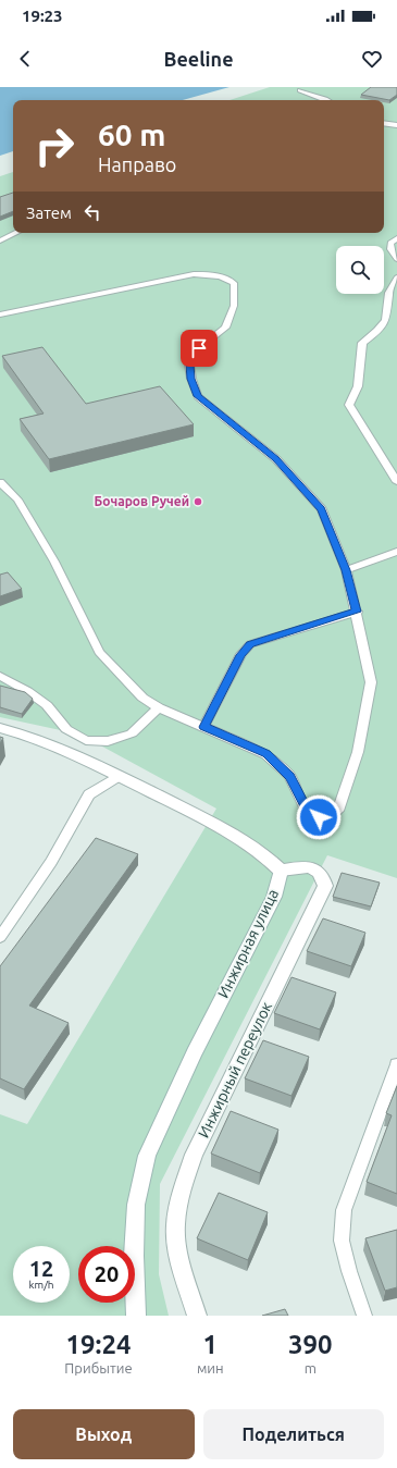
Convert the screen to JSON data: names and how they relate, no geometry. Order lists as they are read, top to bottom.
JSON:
{
  "streets": {
    "street": ["Инжирная улица", "Инжирный переулок"]
  },
  "crossings": [
    ["Инжирная улица", "Инжирный переулок"]
  ],
  "places": ["Бочаров Ручей"],
  "page": {
    "status": "19:23",
    "header": "Beeline",
    "turn": ["60 m", "Направо"],
    "then": "Затем",
    "speed": "12 km/h",
    "limit": "20",
    "eta": [
      "19:24",
      "Прибытие",
      "1",
      "мин",
      "390",
      "m"
    ],
    "buttons": ["Выход", "Поделиться"]
  }
}
